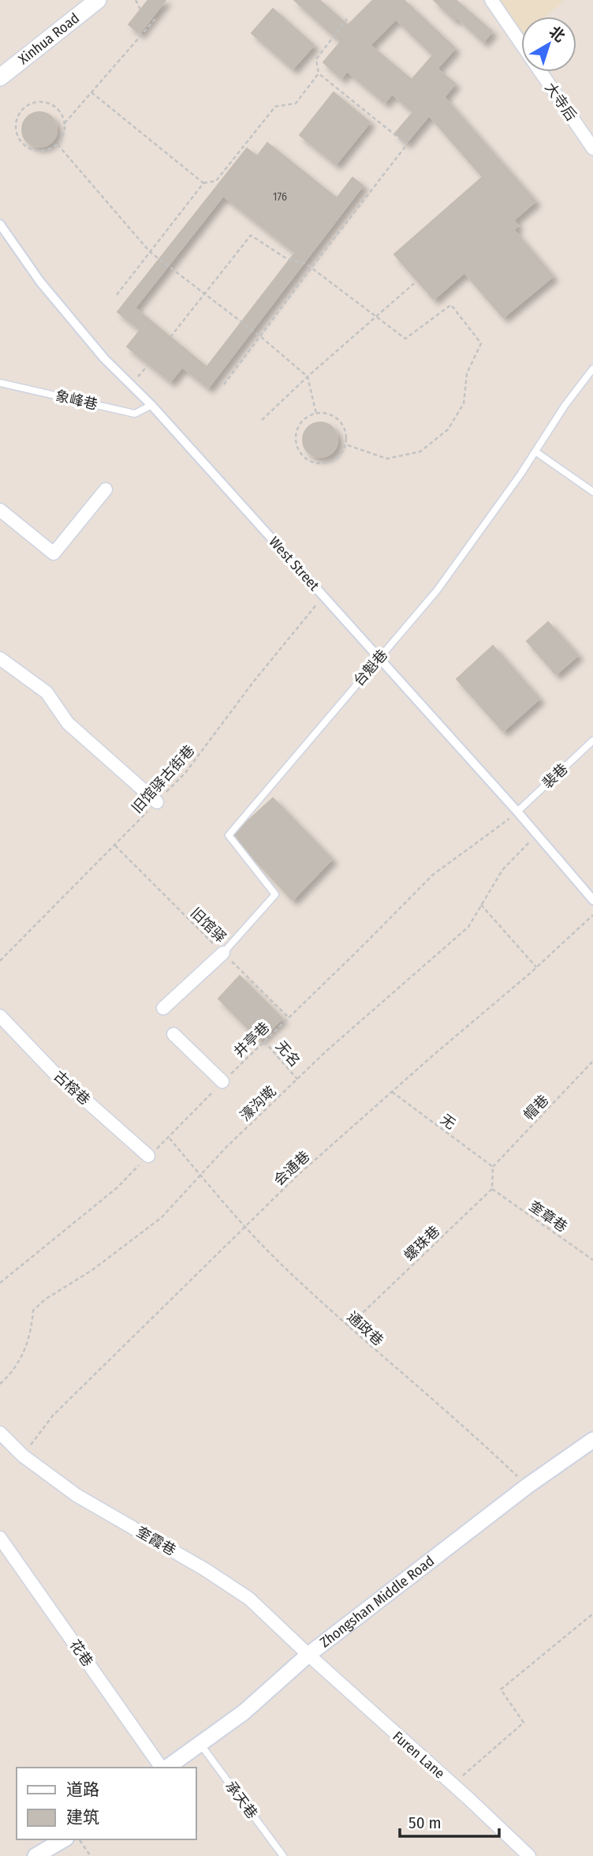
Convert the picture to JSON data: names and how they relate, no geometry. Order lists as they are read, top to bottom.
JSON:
{
  "streets": {
    "main road": ["Xinhua Road"],
    "street": [
      "大寺后",
      "West Street",
      "古榕巷",
      "奎霞巷",
      "Zhongshan Middle Road",
      "花巷",
      "Furen Lane"
    ],
    "lane": [
      "象峰巷",
      "台魁巷",
      "裴巷",
      "承天巷"
    ],
    "path": [
      "旧馆驿古街巷",
      "旧馆驿",
      "井亭巷",
      "无名",
      "濠沟墘",
      "帽巷",
      "无",
      "会通巷",
      "奎章巷",
      "螺珠巷",
      "通政巷"
    ]
  },
  "crossings": [
    ["象峰巷", "West Street"],
    ["West Street", "台魁巷"],
    ["West Street", "裴巷"],
    ["West Street", "旧馆驿古街巷"],
    ["West Street", "井亭巷"],
    ["West Street", "濠沟墘"],
    ["台魁巷", "旧馆驿"],
    ["裴巷", "井亭巷"],
    ["旧馆驿古街巷", "旧馆驿"],
    ["旧馆驿", "井亭巷"],
    ["井亭巷", "无名"],
    ["井亭巷", "古榕巷"],
    ["井亭巷", "通政巷"],
    ["无名", "濠沟墘"],
    ["濠沟墘", "通政巷"],
    ["帽巷", "无"],
    ["无", "会通巷"],
    ["会通巷", "通政巷"],
    ["会通巷", "奎霞巷"],
    ["奎章巷", "螺珠巷"],
    ["螺珠巷", "通政巷"],
    ["通政巷", "Zhongshan Middle Road"],
    ["奎霞巷", "Zhongshan Middle Road"],
    ["奎霞巷", "Furen Lane"],
    ["Zhongshan Middle Road", "Furen Lane"],
    ["Zhongshan Middle Road", "承天巷"]
  ],
  "house_numbers": ["176"],
  "legend": ["道路", "建筑"],
  "scale_bar": "50 m",
  "north": "top right"
}
